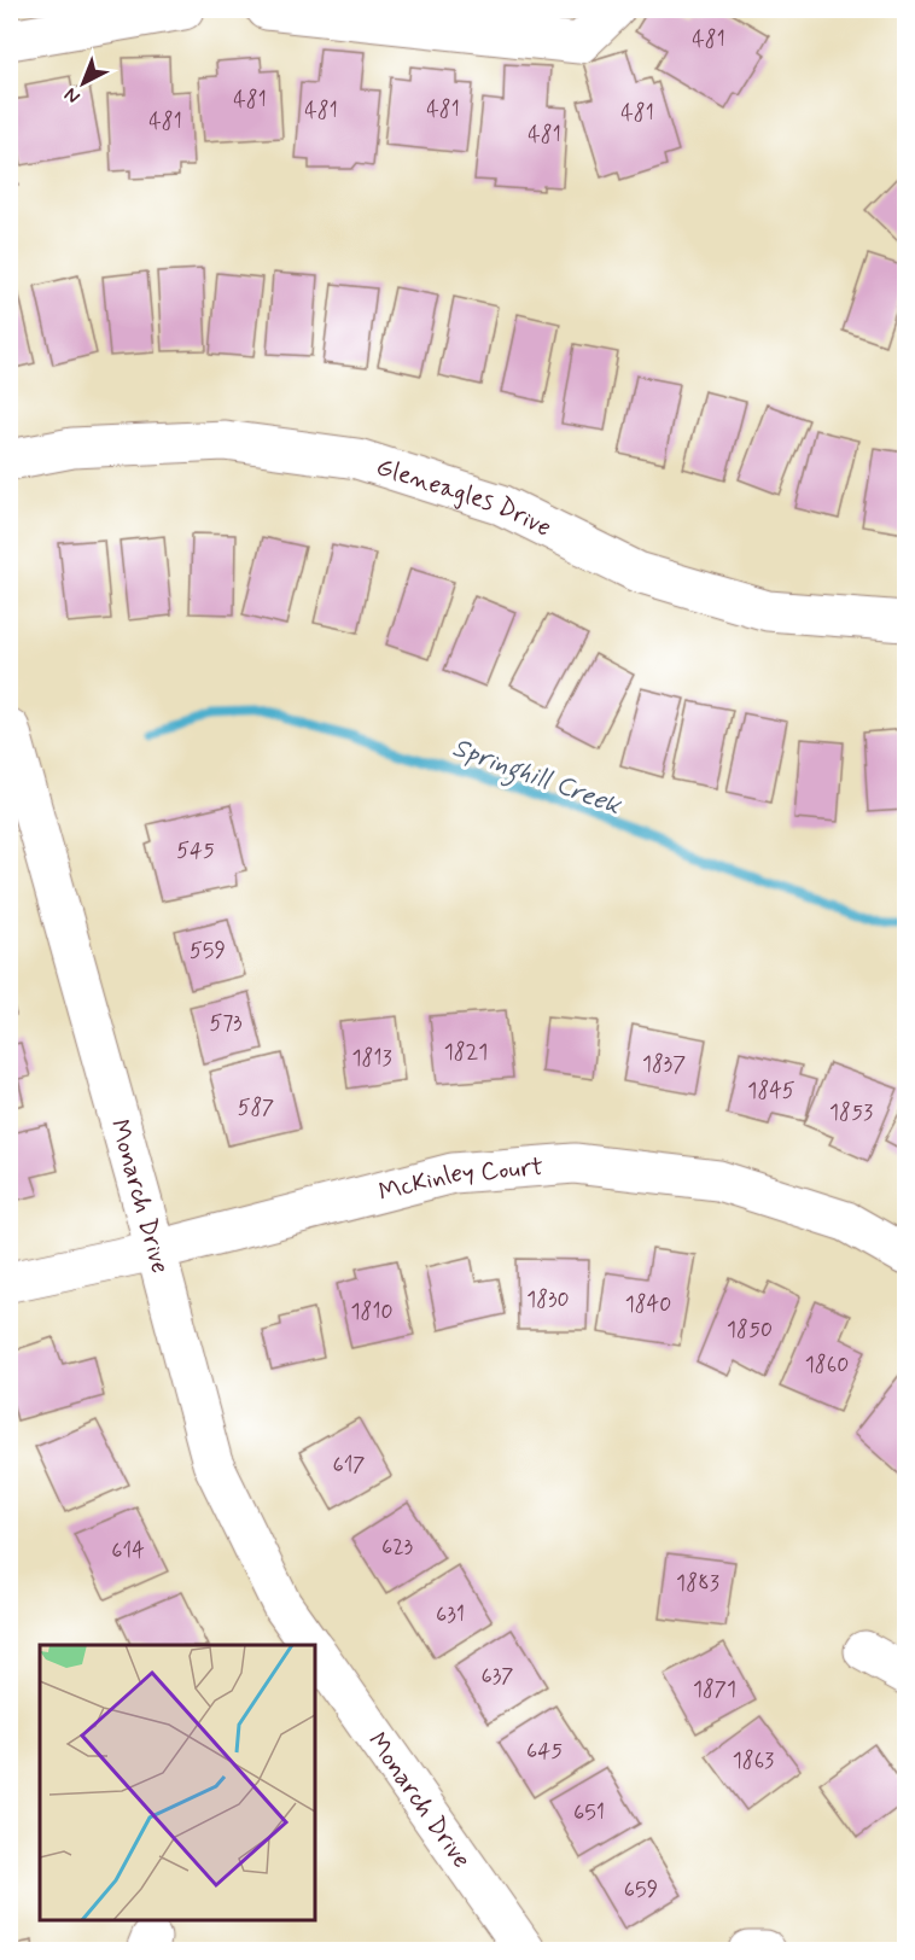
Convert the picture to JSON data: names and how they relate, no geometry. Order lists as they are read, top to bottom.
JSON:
{
  "streets": {
    "street": ["Gleneagles Drive", "McKinley Court", "Monarch Drive"]
  },
  "crossings": [
    ["McKinley Court", "Monarch Drive"]
  ],
  "water": ["Springhill Creek"],
  "house_numbers": [
    "481",
    "481",
    "481",
    "481",
    "481",
    "481",
    "481",
    "545",
    "559",
    "573",
    "1821",
    "1813",
    "1837",
    "1845",
    "587",
    "1853",
    "1830",
    "1840",
    "1810",
    "1850",
    "1860",
    "617",
    "623",
    "614",
    "1883",
    "631",
    "637",
    "1871",
    "645",
    "1863",
    "651",
    "659"
  ],
  "north": "bottom left"
}
